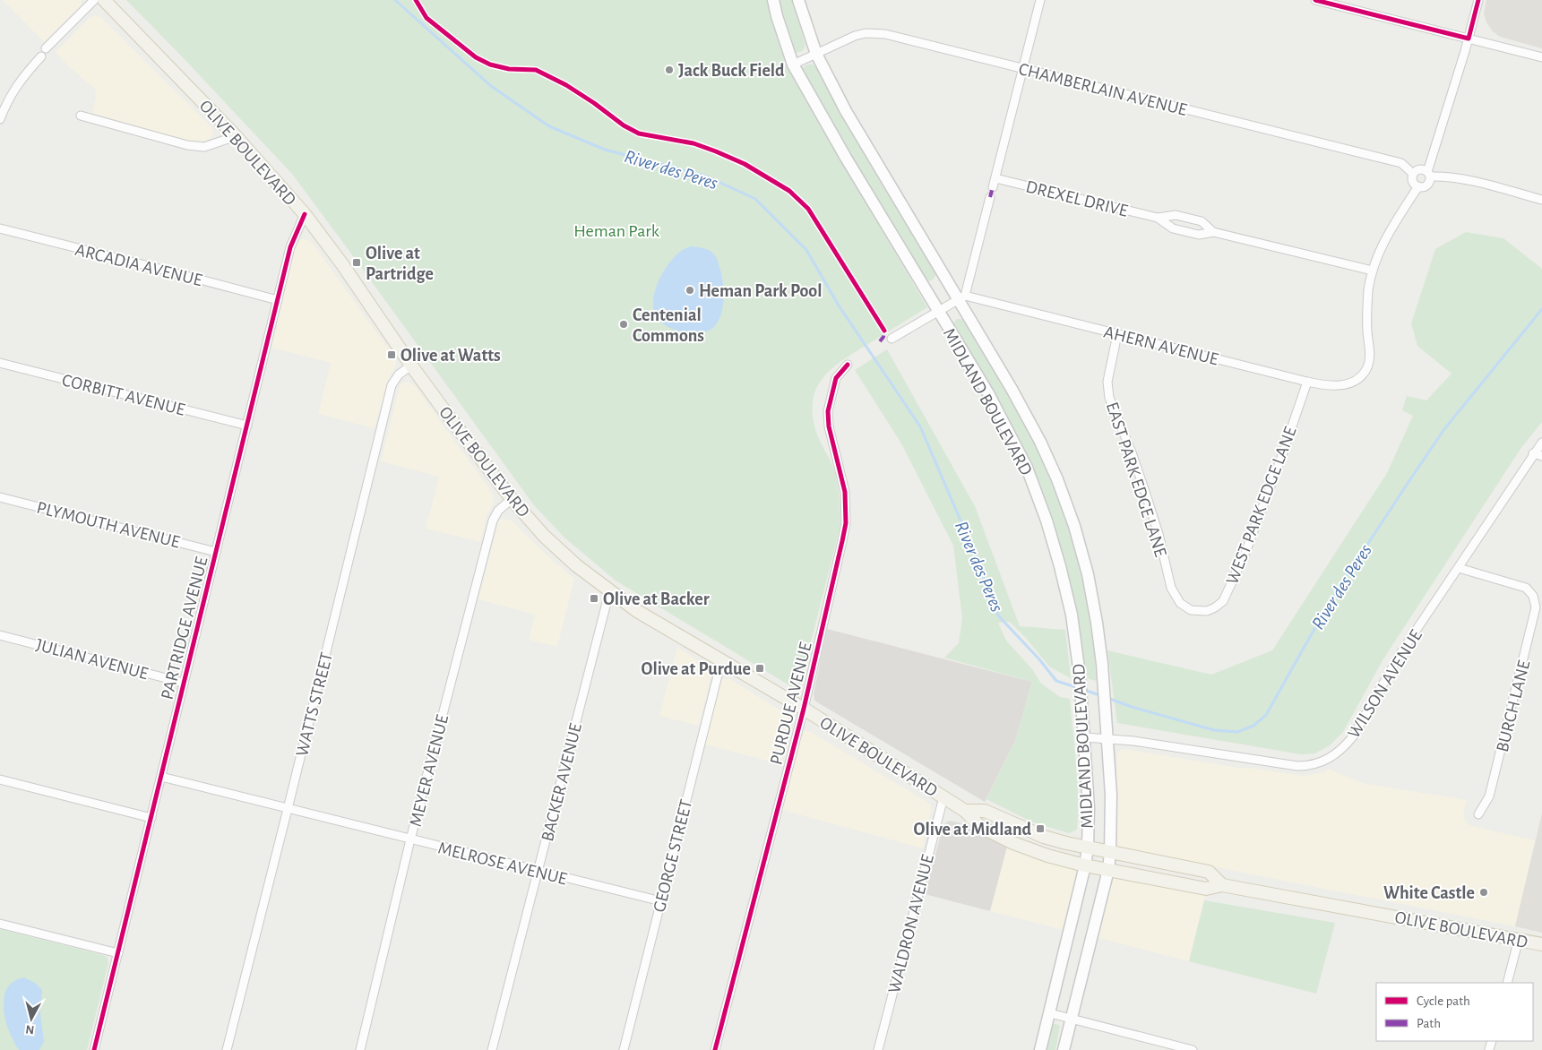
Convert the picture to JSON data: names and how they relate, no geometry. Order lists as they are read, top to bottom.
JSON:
{
  "streets": {
    "main road": ["OLIVE BOULEVARD", "MIDLAND BOULEVARD"],
    "street": [
      "CHAMBERLAIN AVENUE",
      "DREXEL DRIVE",
      "ARCADIA AVENUE",
      "AHERN AVENUE",
      "CORBITT AVENUE",
      "EAST PARK EDGE LANE",
      "WEST PARK EDGE LANE",
      "PLYMOUTH AVENUE",
      "PARTRIDGE AVENUE",
      "JULIAN AVENUE",
      "WILSON AVENUE",
      "PURDUE AVENUE",
      "WATTS STREET",
      "BURCH LANE",
      "MEYER AVENUE",
      "BACKER AVENUE",
      "GEORGE STREET",
      "MELROSE AVENUE",
      "WALDRON AVENUE"
    ]
  },
  "crossings": [
    ["CHAMBERLAIN AVENUE", "MIDLAND BOULEVARD"],
    ["OLIVE BOULEVARD", "MIDLAND BOULEVARD"],
    ["OLIVE BOULEVARD", "PARTRIDGE AVENUE"],
    ["OLIVE BOULEVARD", "PURDUE AVENUE"],
    ["OLIVE BOULEVARD", "WATTS STREET"],
    ["OLIVE BOULEVARD", "MEYER AVENUE"],
    ["OLIVE BOULEVARD", "BACKER AVENUE"],
    ["OLIVE BOULEVARD", "GEORGE STREET"],
    ["OLIVE BOULEVARD", "WALDRON AVENUE"],
    ["DREXEL DRIVE", "AHERN AVENUE"],
    ["ARCADIA AVENUE", "PARTRIDGE AVENUE"],
    ["AHERN AVENUE", "MIDLAND BOULEVARD"],
    ["AHERN AVENUE", "EAST PARK EDGE LANE"],
    ["AHERN AVENUE", "WEST PARK EDGE LANE"],
    ["CORBITT AVENUE", "PARTRIDGE AVENUE"],
    ["MIDLAND BOULEVARD", "WILSON AVENUE"],
    ["EAST PARK EDGE LANE", "WEST PARK EDGE LANE"],
    ["PLYMOUTH AVENUE", "PARTRIDGE AVENUE"],
    ["PARTRIDGE AVENUE", "JULIAN AVENUE"],
    ["PARTRIDGE AVENUE", "MELROSE AVENUE"],
    ["WILSON AVENUE", "BURCH LANE"],
    ["WATTS STREET", "MELROSE AVENUE"],
    ["MEYER AVENUE", "MELROSE AVENUE"],
    ["BACKER AVENUE", "MELROSE AVENUE"],
    ["GEORGE STREET", "MELROSE AVENUE"]
  ],
  "water": ["River des Peres"],
  "parks": ["Heman Park"],
  "places": {
    "other": [
      "Jack Buck Field",
      "Heman Park Pool",
      "Centenial Commons",
      "White Castle"
    ],
    "transit": [
      "Olive at Partridge",
      "Olive at Watts",
      "Olive at Backer",
      "Olive at Purdue",
      "Olive at Midland"
    ]
  },
  "legend": ["Cycle path", "Path"],
  "north": "bottom"
}
